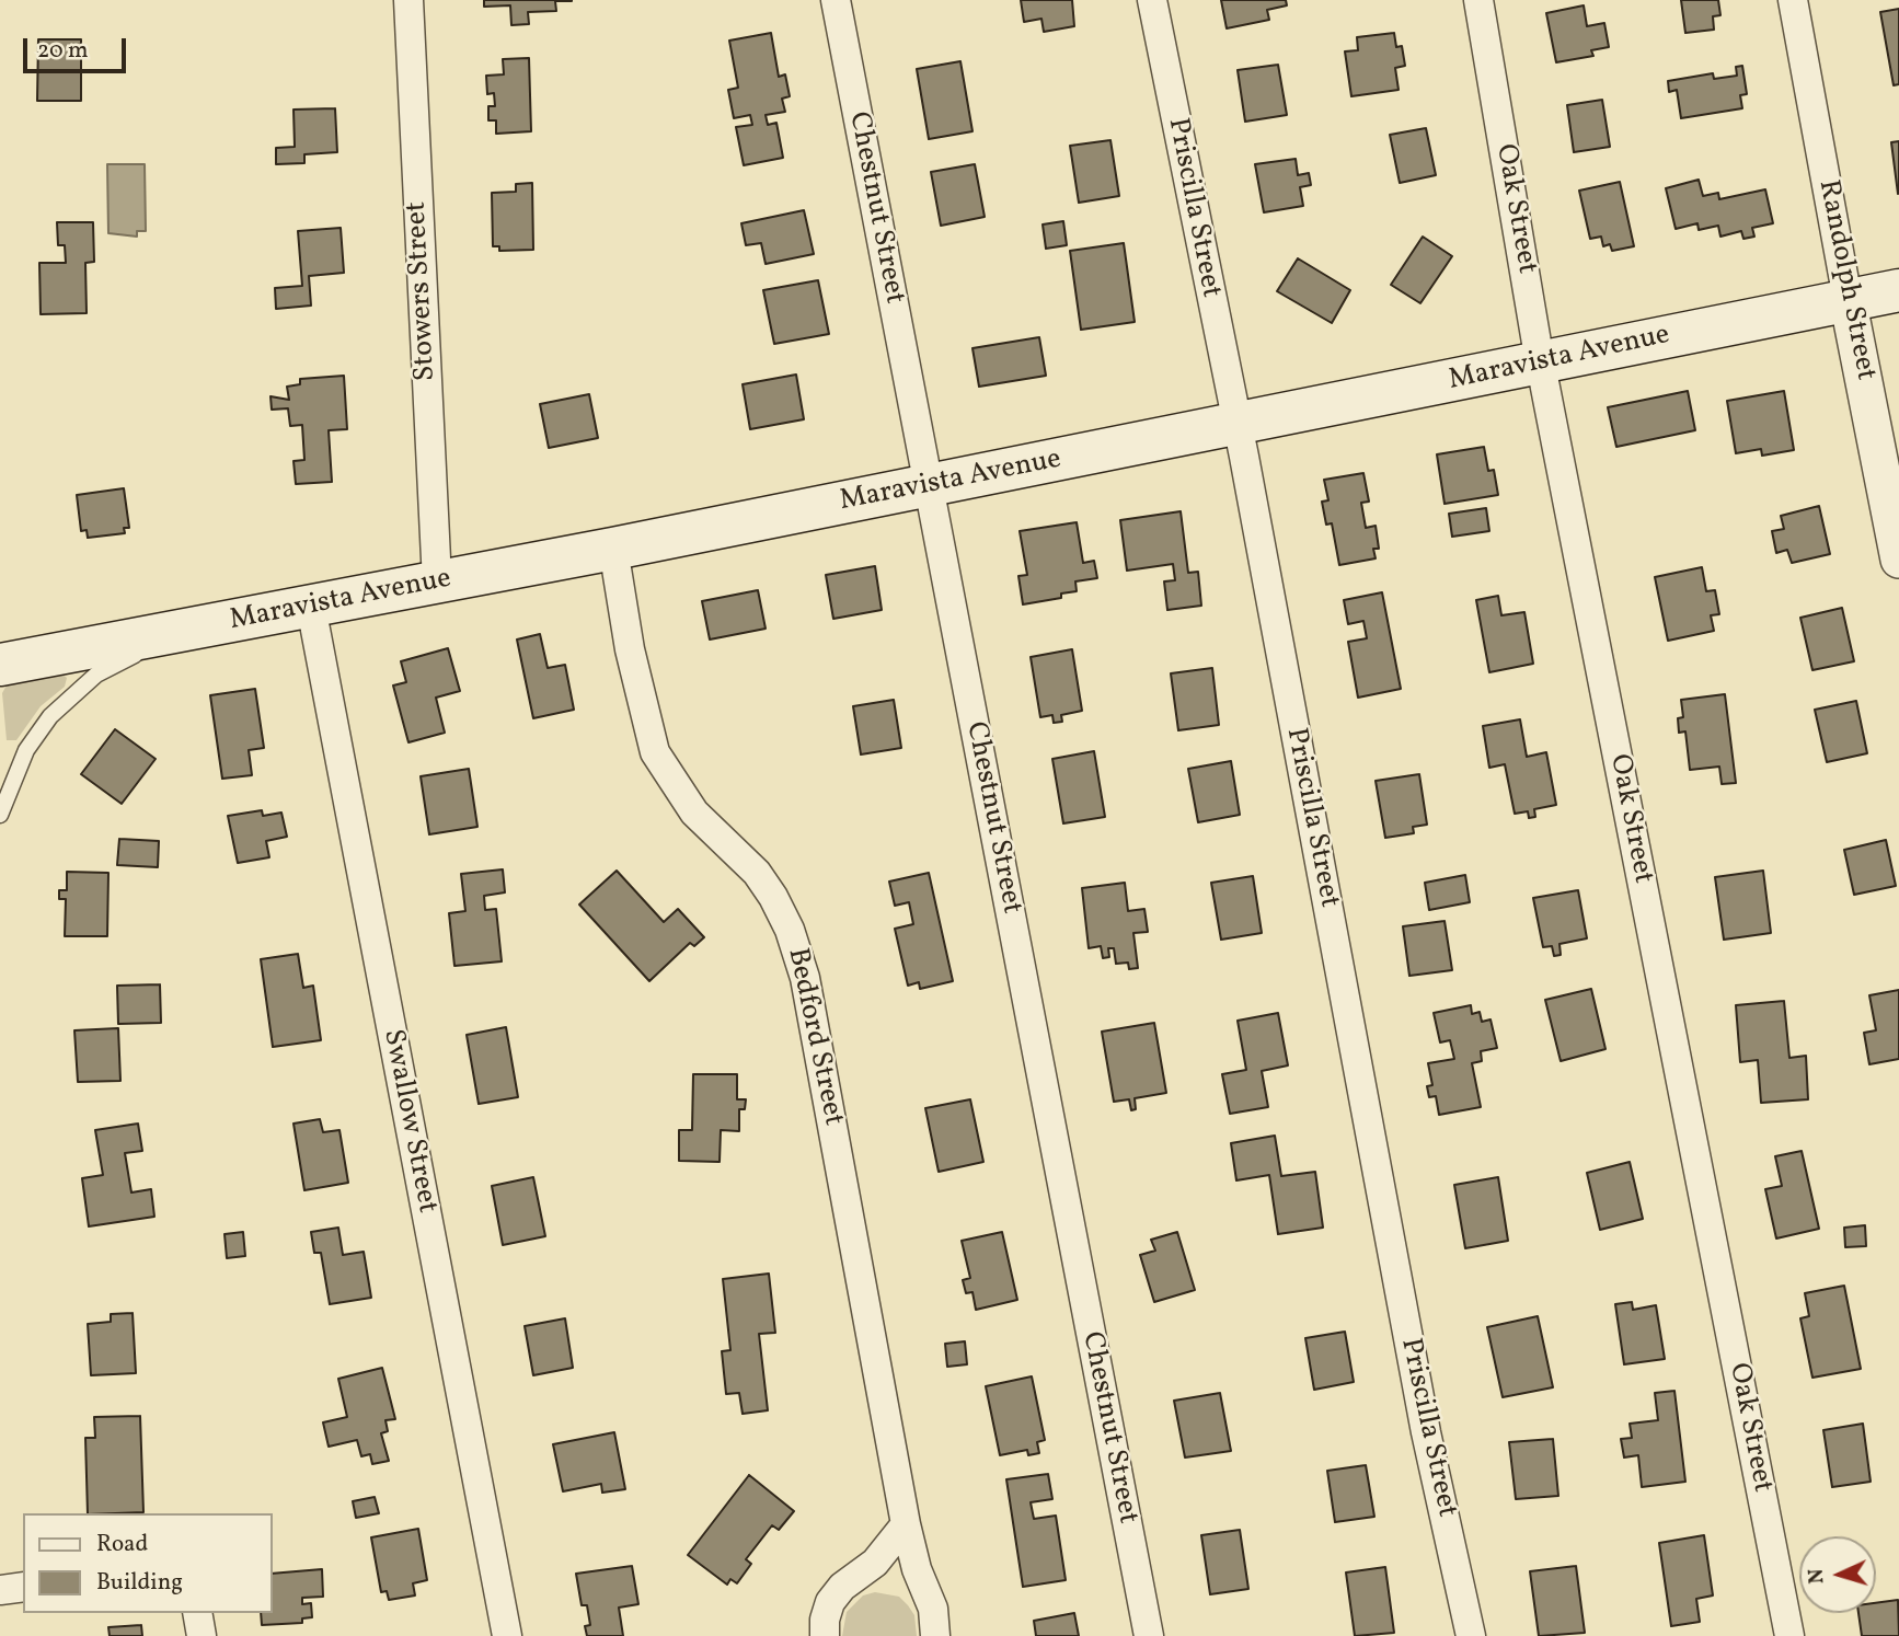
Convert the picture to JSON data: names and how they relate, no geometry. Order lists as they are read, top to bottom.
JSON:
{
  "streets": {
    "main road": ["Maravista Avenue"],
    "street": [
      "Chestnut Street",
      "Priscilla Street",
      "Oak Street",
      "Randolph Street",
      "Stowers Street",
      "Bedford Street",
      "Swallow Street"
    ]
  },
  "crossings": [
    ["Chestnut Street", "Maravista Avenue"],
    ["Priscilla Street", "Maravista Avenue"],
    ["Oak Street", "Maravista Avenue"],
    ["Randolph Street", "Maravista Avenue"],
    ["Stowers Street", "Maravista Avenue"],
    ["Maravista Avenue", "Bedford Street"],
    ["Maravista Avenue", "Swallow Street"]
  ],
  "legend": ["Road", "Building"],
  "scale_bar": "20 m",
  "north": "left"
}
